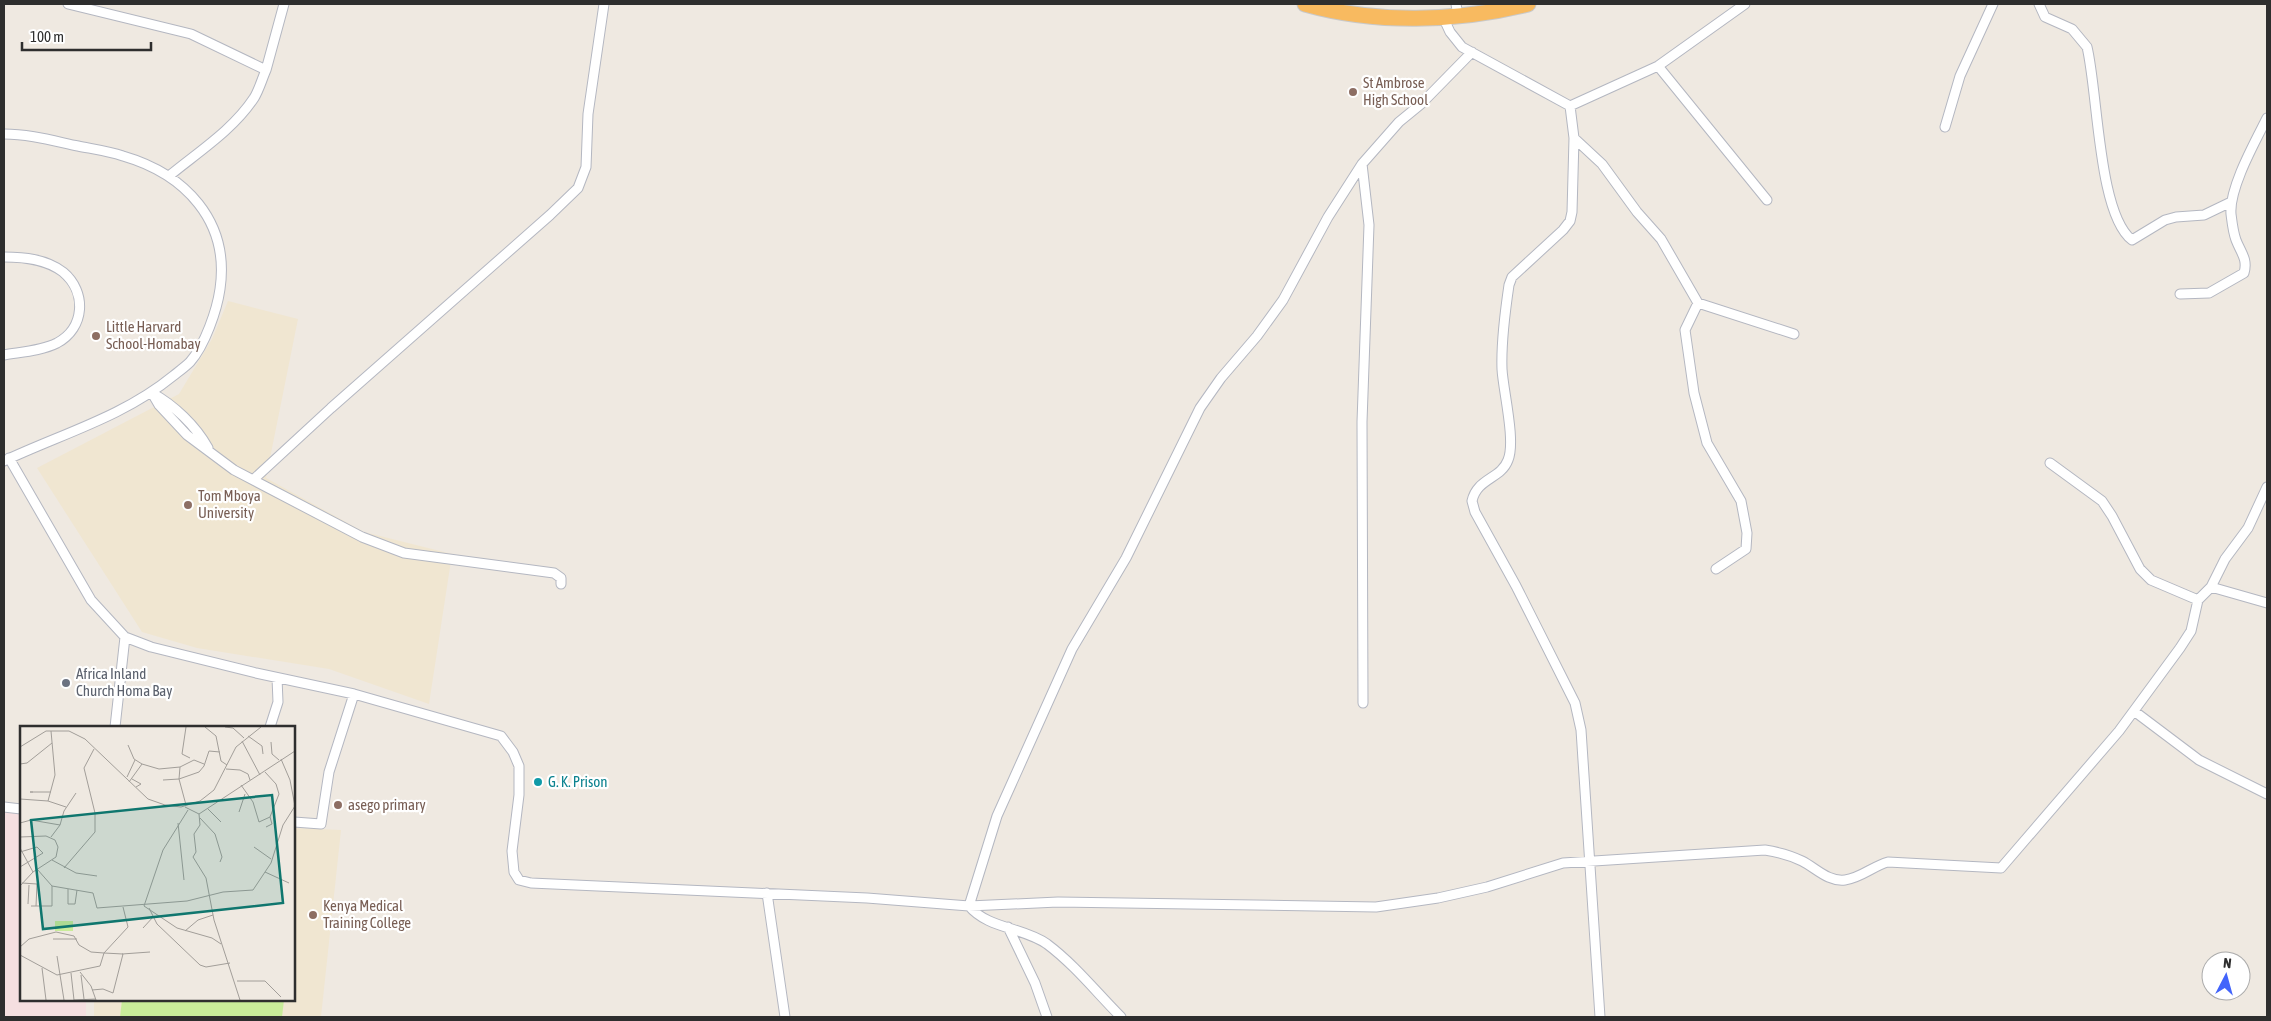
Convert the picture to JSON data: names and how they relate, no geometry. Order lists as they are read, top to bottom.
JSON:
{
  "places": [
    "St Ambrose High School",
    "Little Harvard School-Homabay",
    "Tom Mboya University",
    "Africa Inland Church Homa Bay",
    "G. K. Prison",
    "asego primary",
    "Kenya Medical Training College"
  ],
  "scale_bar": "100 m",
  "north": "top"
}
